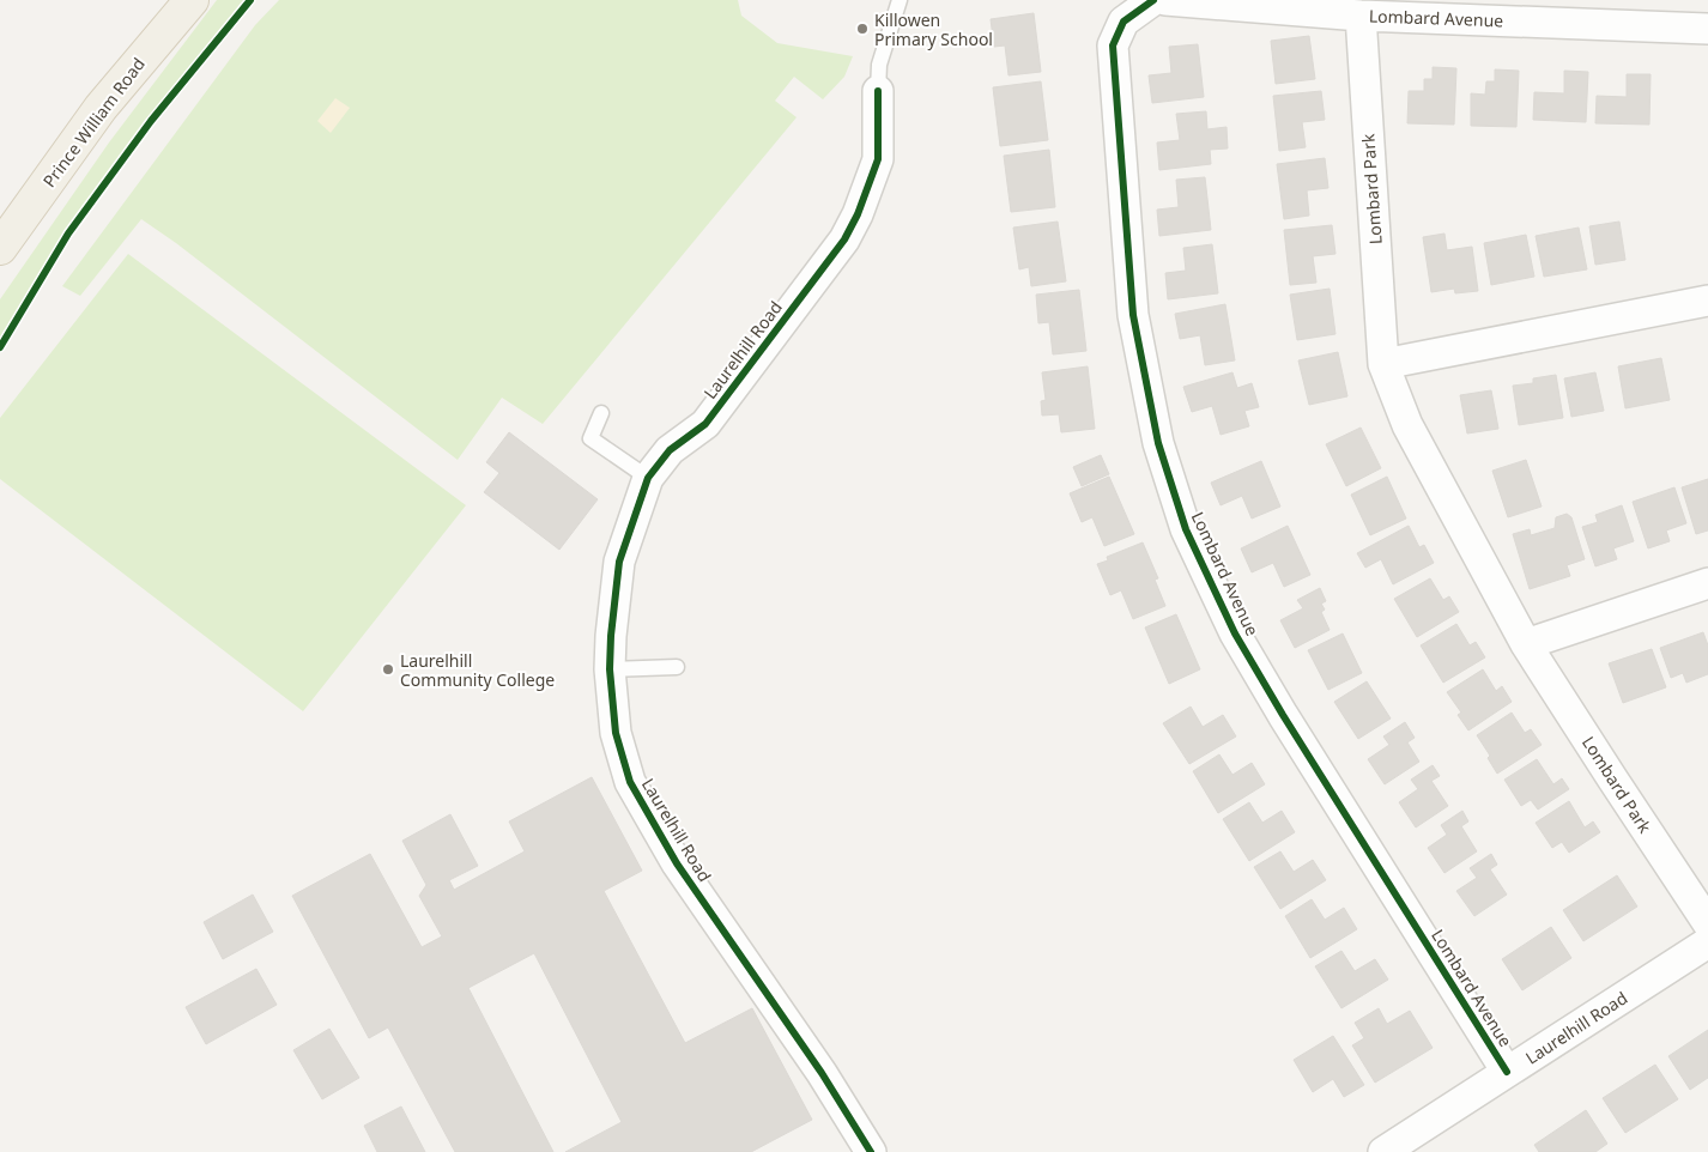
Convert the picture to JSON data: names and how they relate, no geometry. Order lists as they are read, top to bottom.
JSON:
{
  "streets": {
    "main road": ["Prince William Road"],
    "street": ["Lombard Avenue", "Lombard Park", "Laurelhill Road"]
  },
  "crossings": [
    ["Lombard Avenue", "Lombard Park"],
    ["Lombard Avenue", "Laurelhill Road"]
  ],
  "places": ["Killowen Primary School", "Laurelhill Community College"]
}
